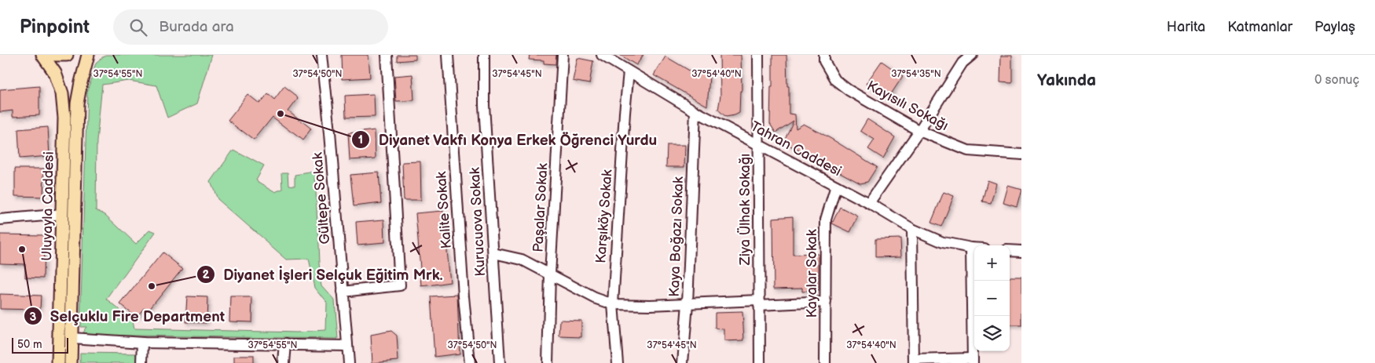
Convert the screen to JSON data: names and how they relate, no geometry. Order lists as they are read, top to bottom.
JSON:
{
  "streets": {
    "main road": ["Uluyayla Caddesi"],
    "street": [
      "Kayısılı Sokağı",
      "Tahran Caddesi",
      "Gültepe Sokak",
      "Paşalar Sokak",
      "Ziya Ülhak Sokağı",
      "Kalite Sokak",
      "Karşıköy Sokak",
      "Kurucuova Sokak",
      "Kaya Boğazı Sokak",
      "Kayalar Sokak"
    ]
  },
  "crossings": [
    ["Tahran Caddesi", "Ziya Ülhak Sokağı"],
    ["Tahran Caddesi", "Karşıköy Sokak"],
    ["Tahran Caddesi", "Kaya Boğazı Sokak"],
    ["Tahran Caddesi", "Kayalar Sokak"]
  ],
  "places": ["Diyanet Vakfı Konya Erkek Öğrenci Yurdu", "Selçuklu Fire Department", "Diyanet İşleri Selçuk Eğitim Mrk."],
  "scale_bar": "50 m",
  "page": {
    "header": "Pinpoint",
    "search": "Burada ara",
    "nav": ["Harita", "Katmanlar", "Paylaş"],
    "heading": ["Yakında", "0 sonuç"],
    "map_buttons": ["+", "−"],
    "scale": "50 m"
  },
  "coordinates": [
    "37°54'55\"N",
    "37°54'50\"N",
    "37°54'45\"N",
    "37°54'40\"N",
    "37°54'35\"N"
  ]
}
